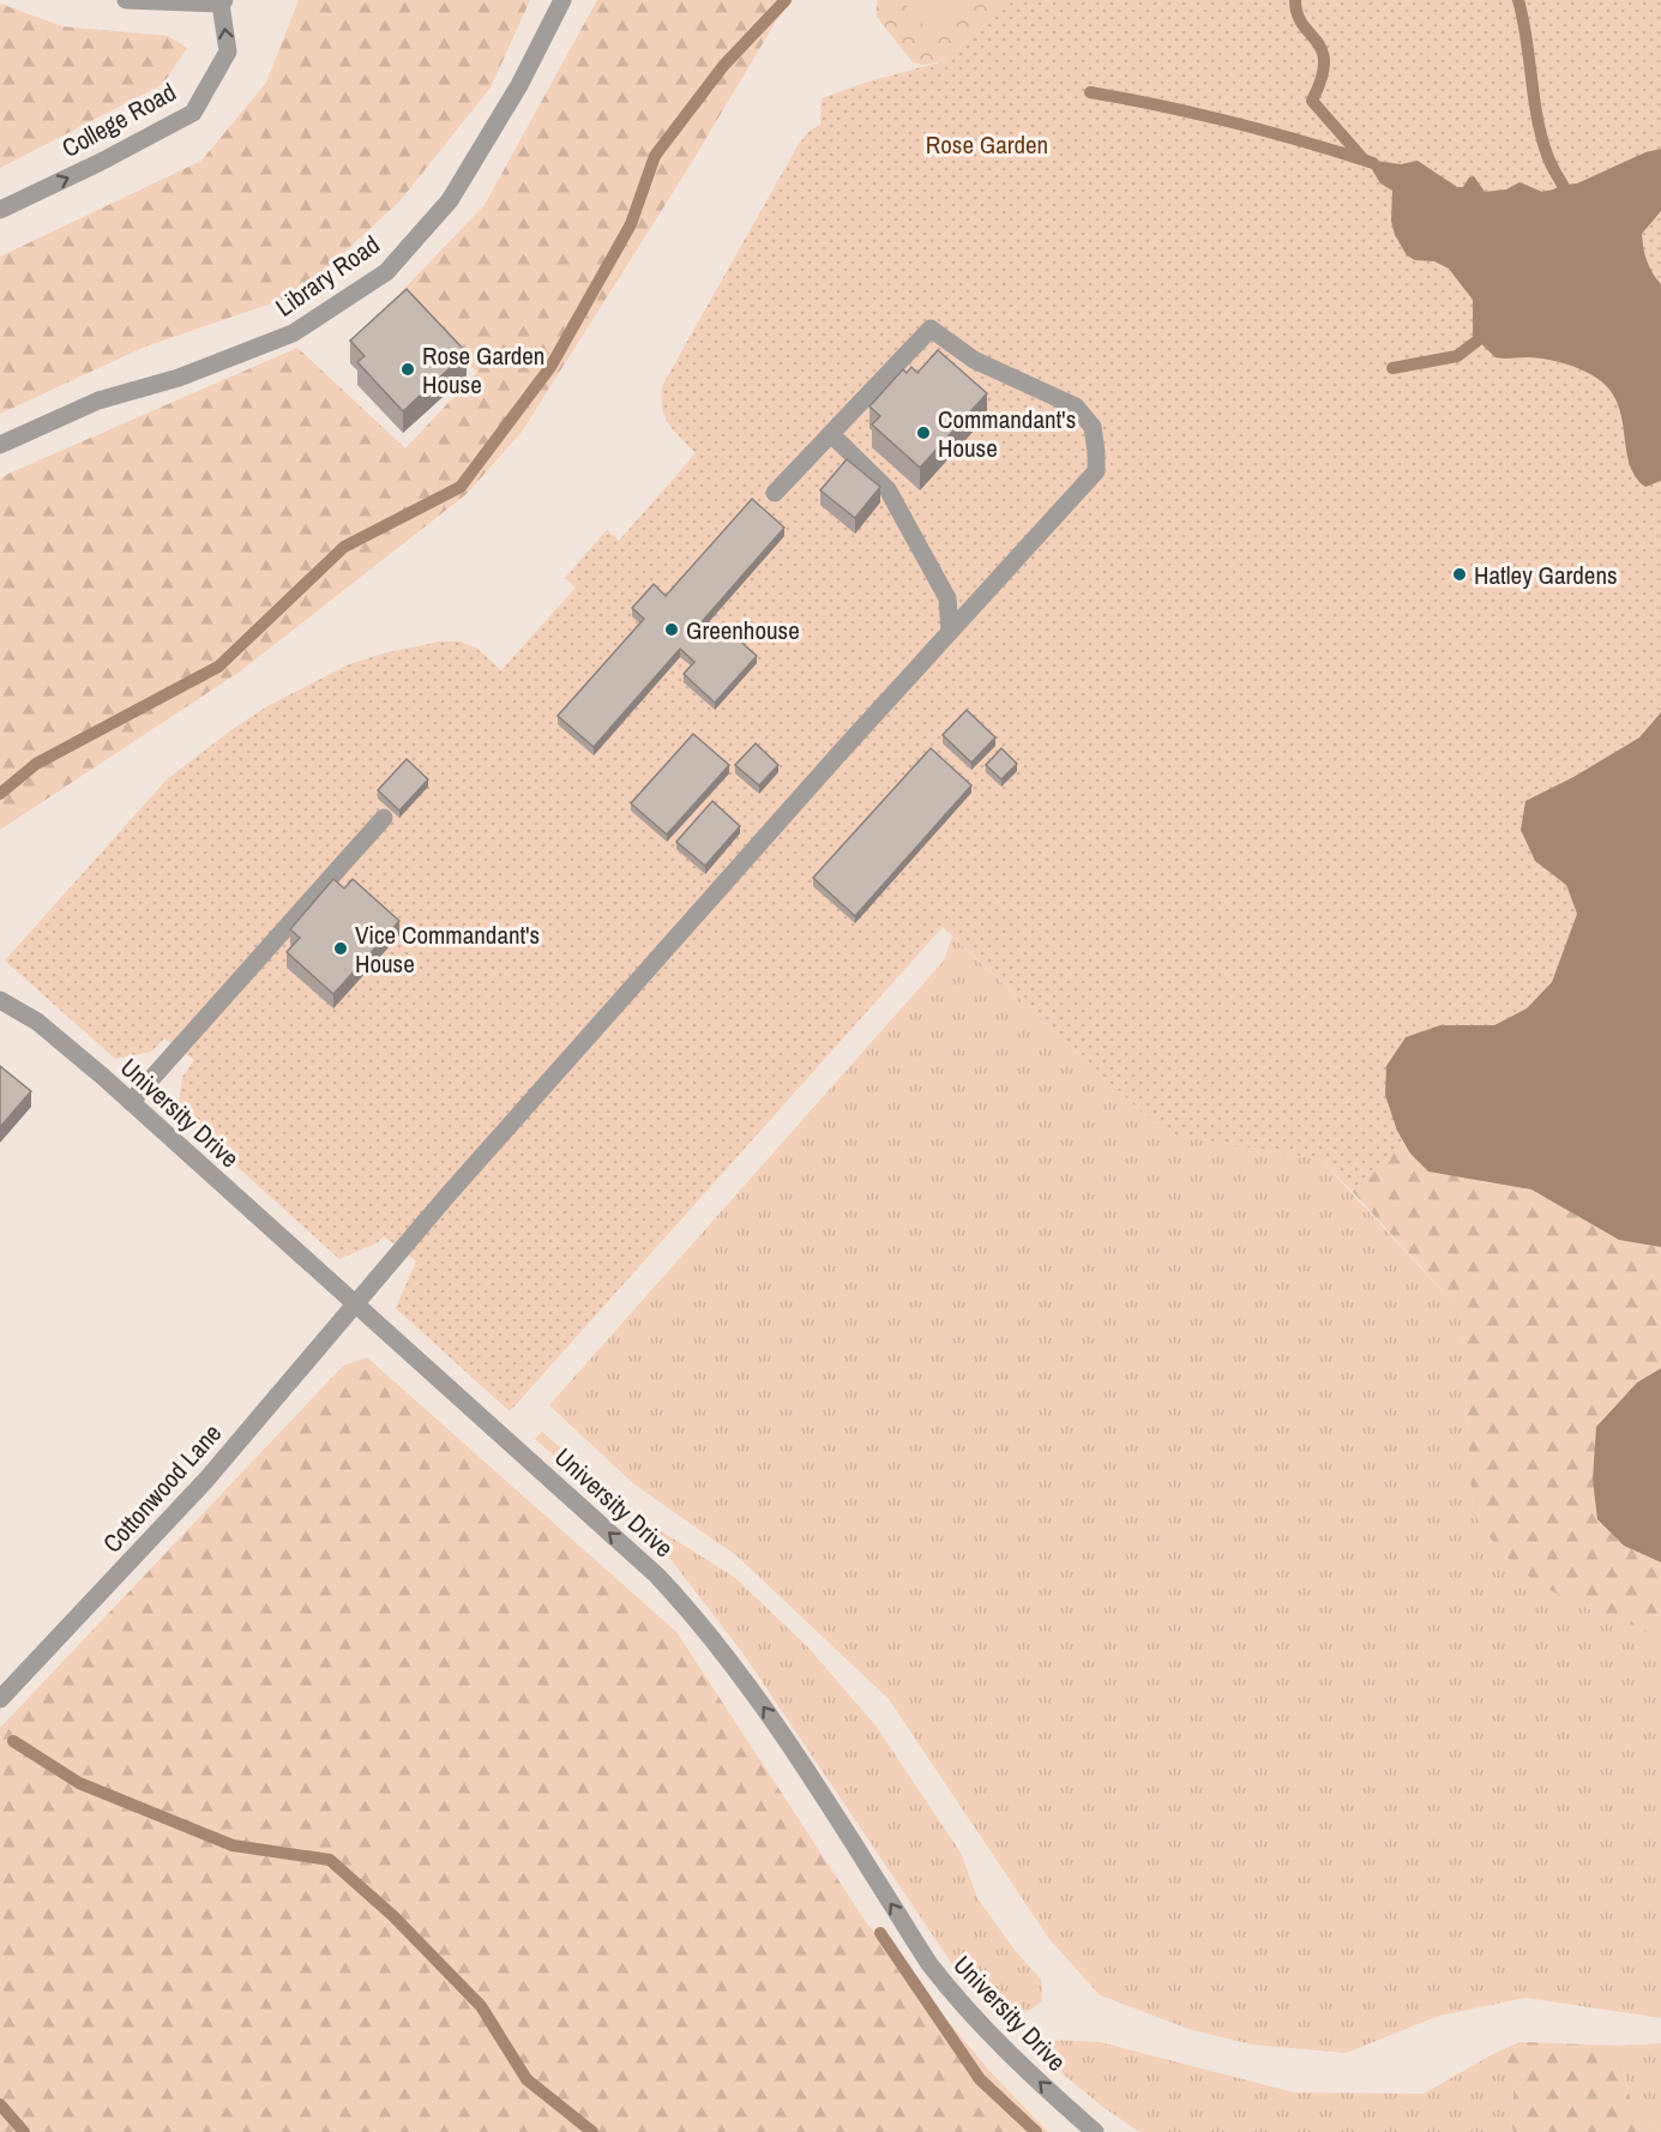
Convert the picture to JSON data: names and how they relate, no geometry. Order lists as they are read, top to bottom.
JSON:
{
  "streets": {
    "street": [
      "College Road",
      "Library Road",
      "University Drive",
      "Cottonwood Lane"
    ]
  },
  "crossings": [
    ["University Drive", "Cottonwood Lane"]
  ],
  "one_way": ["College Road", "University Drive"],
  "parks": ["Rose Garden"],
  "places": [
    "Rose Garden House",
    "Commandant's House",
    "Hatley Gardens",
    "Greenhouse",
    "Vice Commandant's House"
  ]
}
